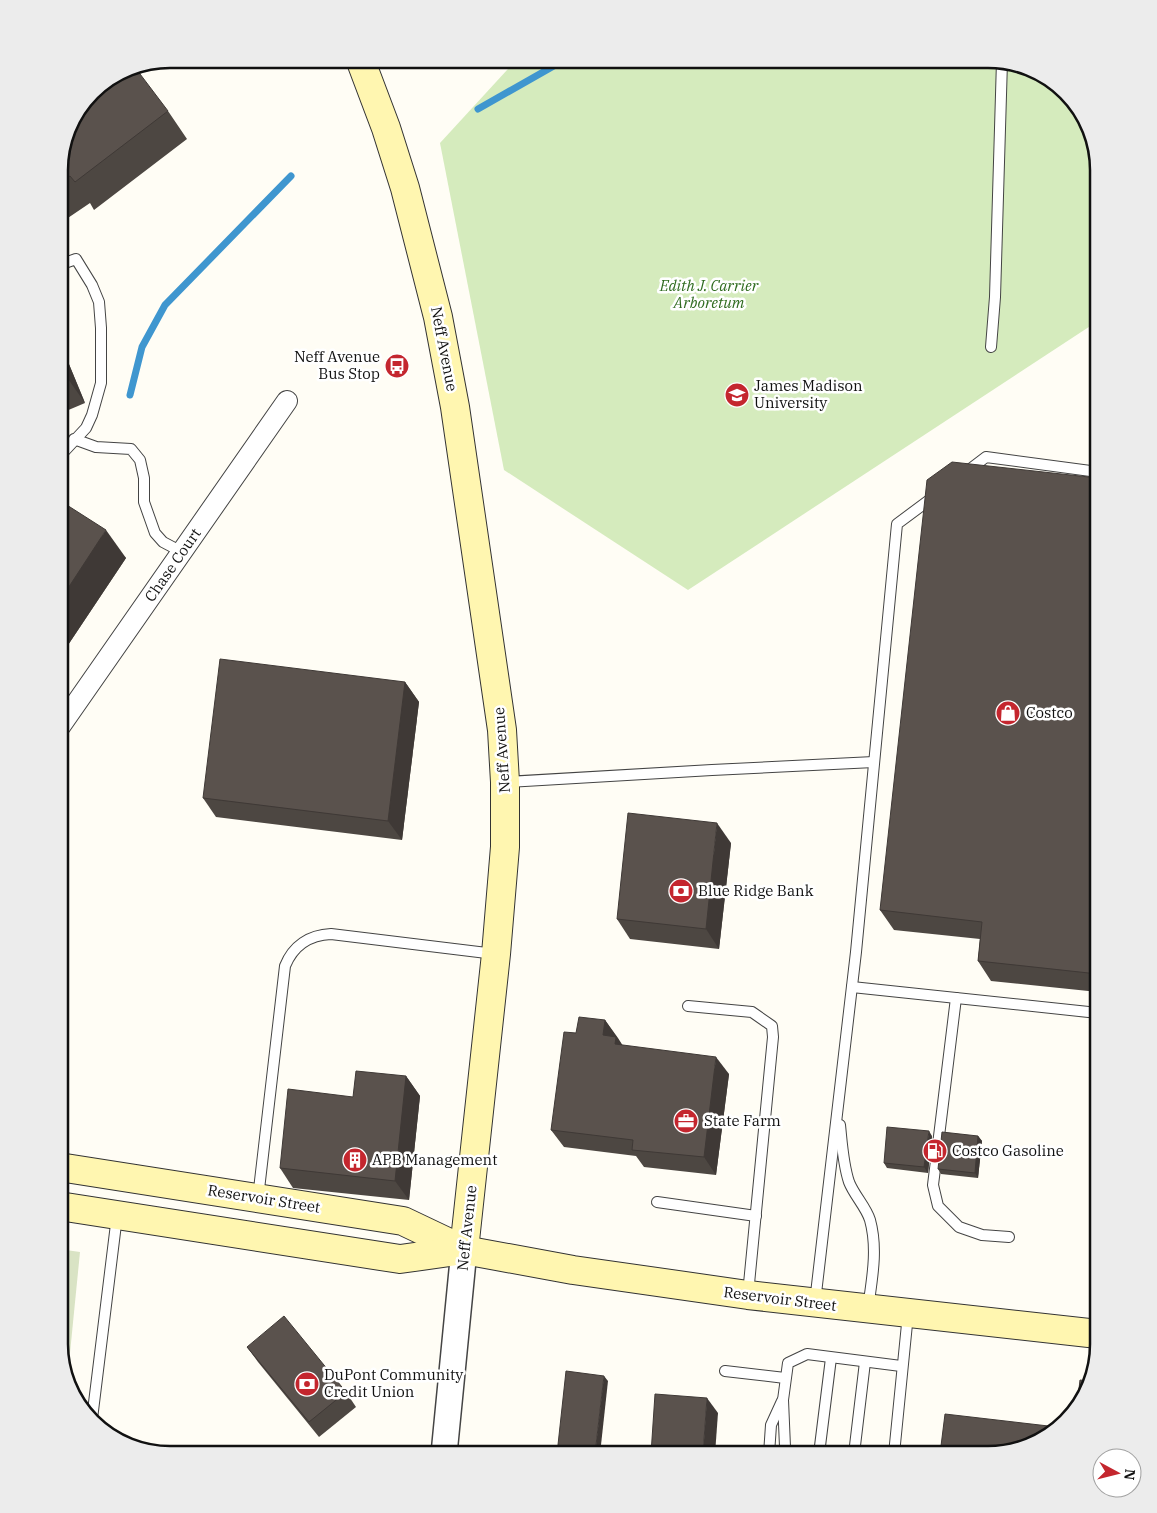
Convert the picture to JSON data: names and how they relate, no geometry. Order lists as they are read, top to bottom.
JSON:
{
  "streets": {
    "main road": ["Neff Avenue", "Reservoir Street"],
    "street": ["Chase Court"]
  },
  "crossings": [
    ["Neff Avenue", "Reservoir Street"]
  ],
  "parks": ["Edith J. Carrier Arboretum"],
  "places": {
    "bus stop": ["Neff Avenue Bus Stop"],
    "school or university": ["James Madison University"],
    "shop": ["Costco"],
    "bank": ["Blue Ridge Bank", "DuPont Community Credit Union"],
    "office": ["State Farm"],
    "fuel station": ["Costco Gasoline"],
    "building": ["APB Management"]
  },
  "north": "right"
}
